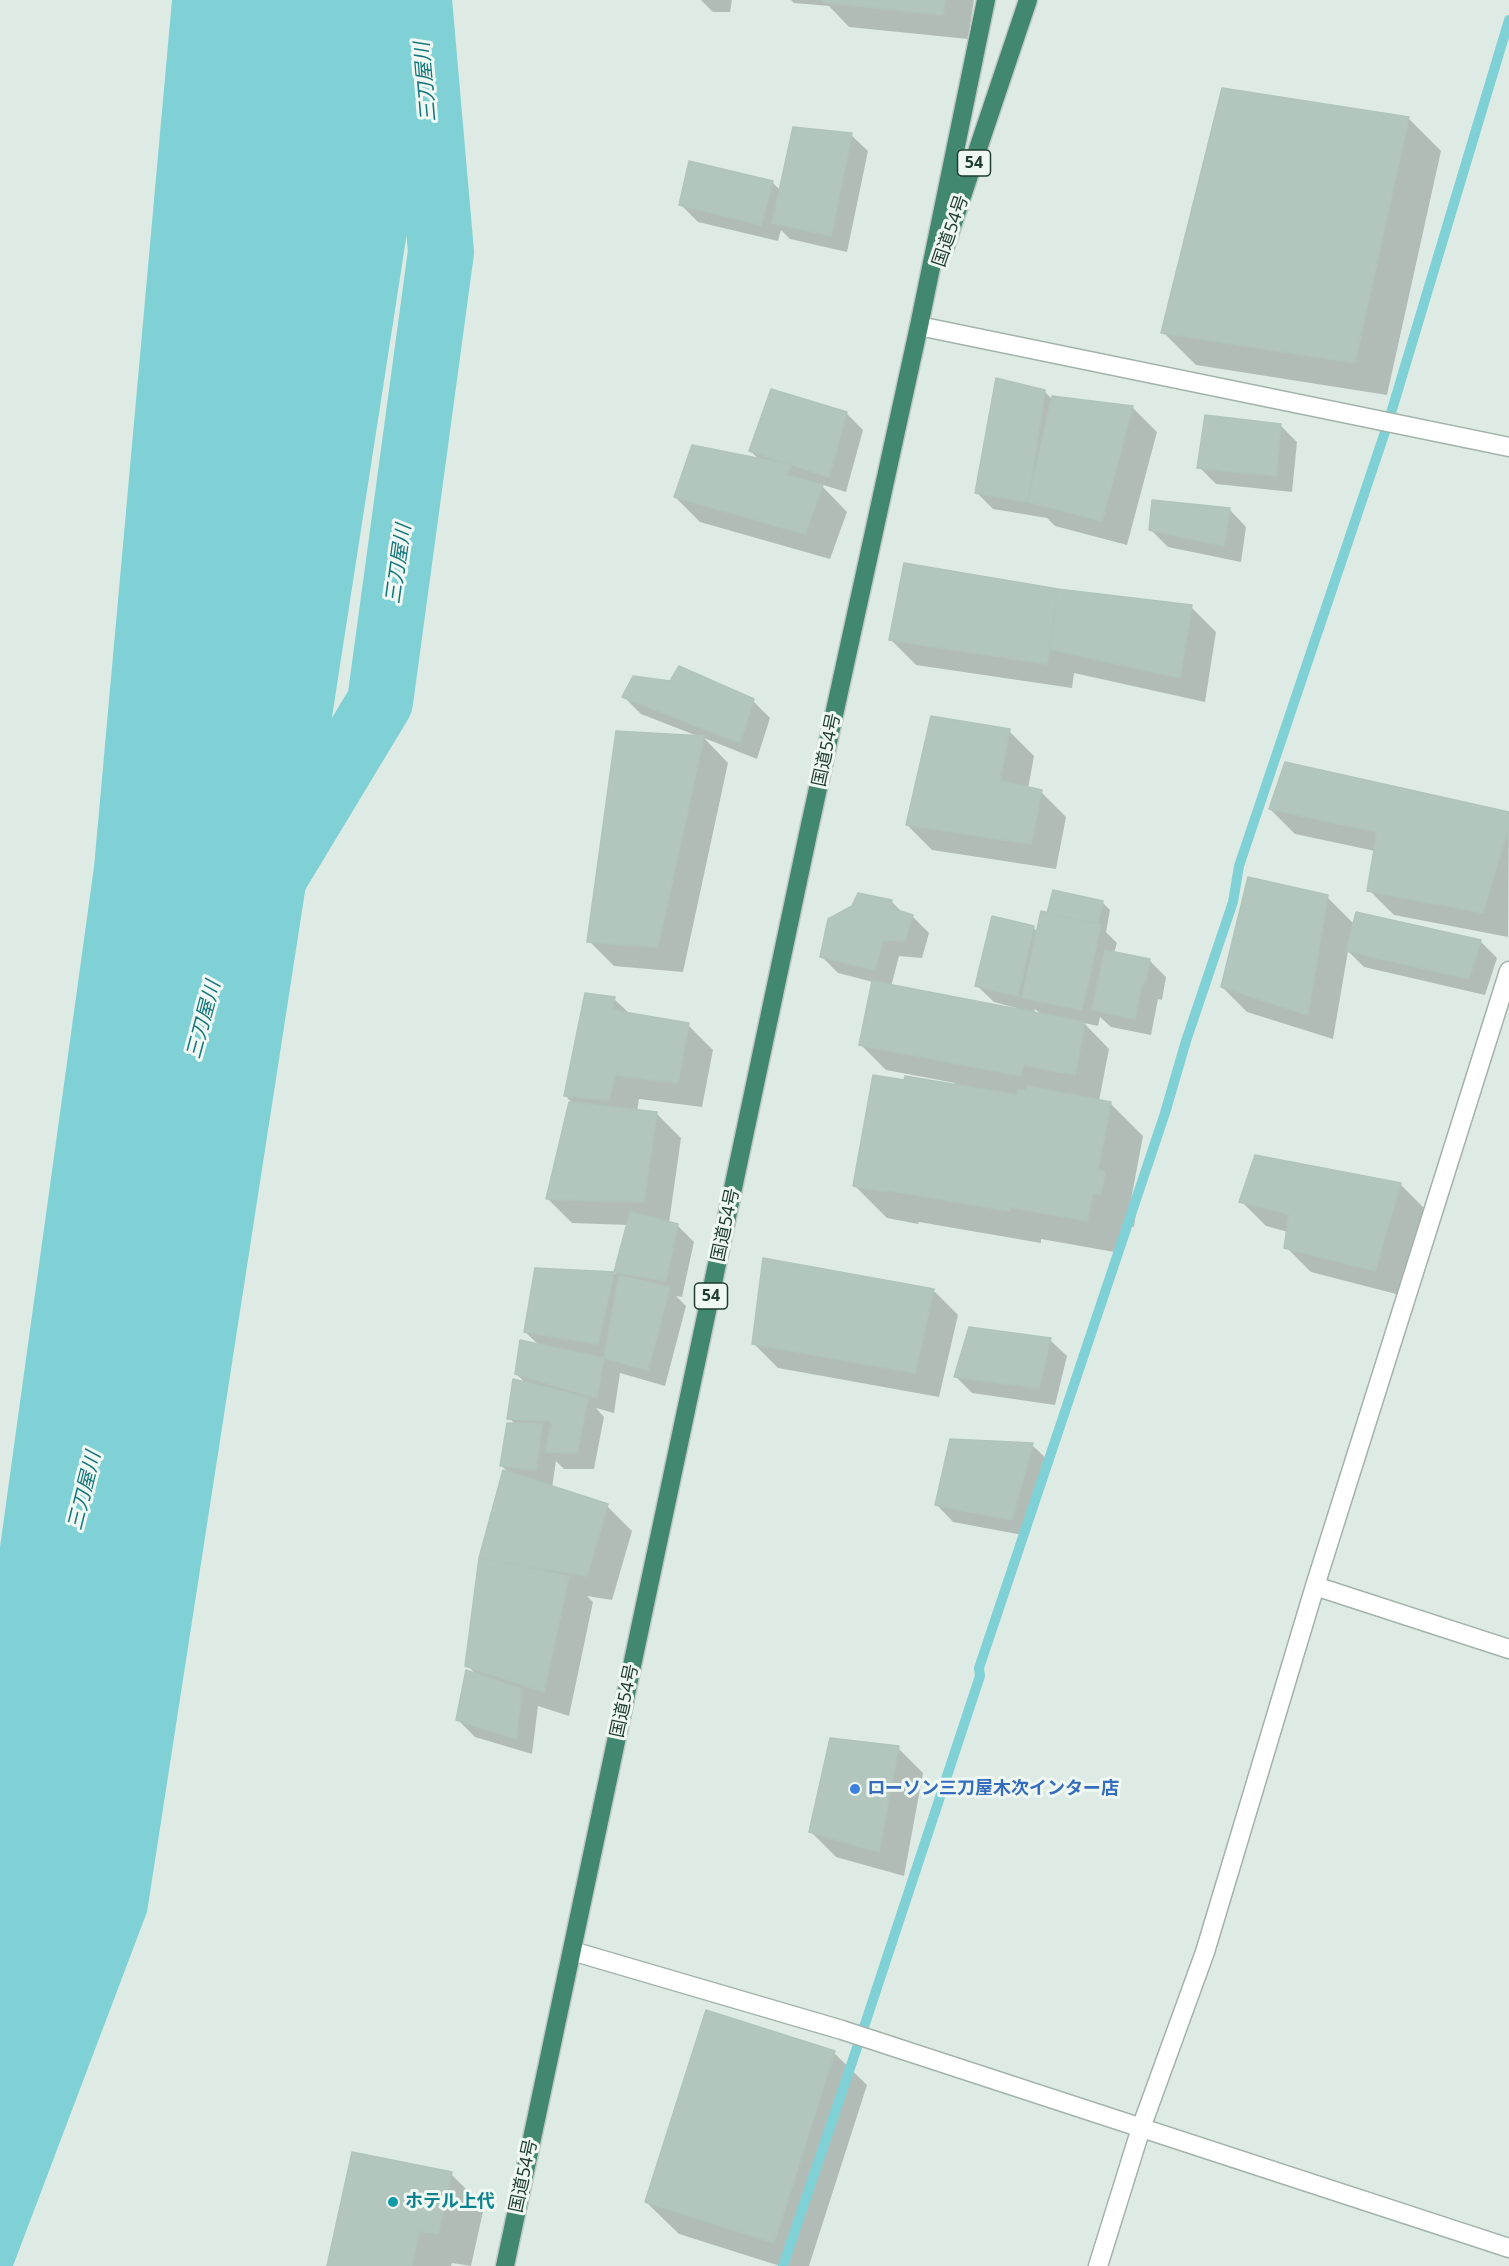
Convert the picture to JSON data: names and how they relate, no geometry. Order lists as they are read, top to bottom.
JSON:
{
  "streets": {
    "highway": ["54", "国道54号"]
  },
  "water": ["三刀屋川"],
  "places": ["ローソン三刀屋木次インター店", "ホテル上代"]
}
